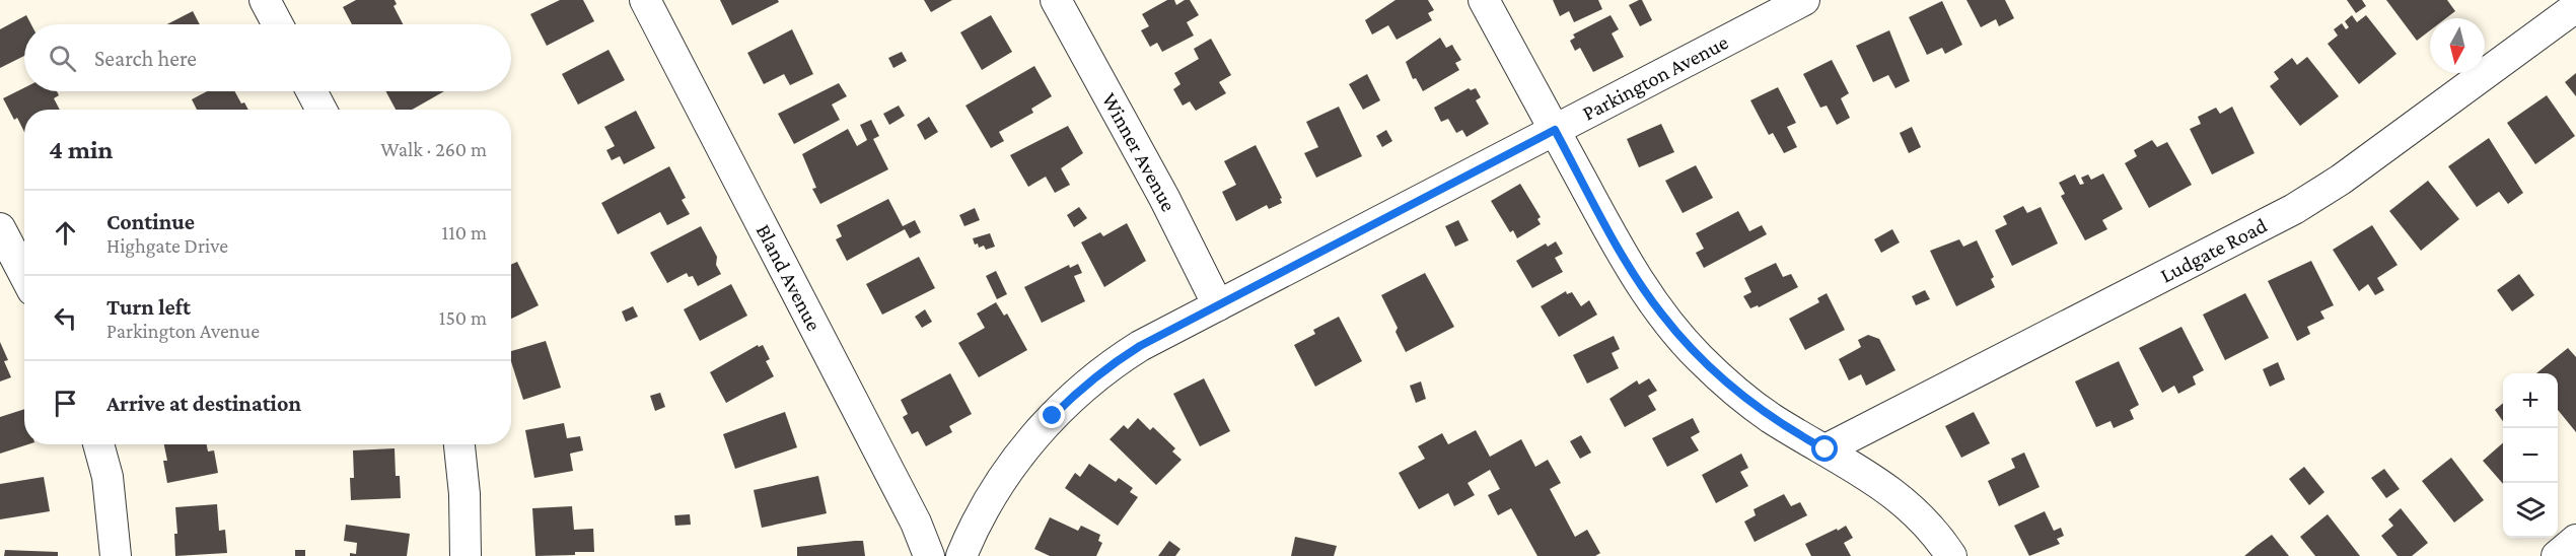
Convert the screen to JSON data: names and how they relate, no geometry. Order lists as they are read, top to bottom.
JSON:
{
  "streets": {
    "street": [
      "Parkington Avenue",
      "Winner Avenue",
      "Ludgate Road",
      "Bland Avenue"
    ]
  },
  "crossings": [
    ["Parkington Avenue", "Winner Avenue"]
  ],
  "north": "bottom",
  "page": {
    "search": "Search here",
    "heading": ["4 min", "Walk · 260 m"],
    "list": [
      ["Continue", "Highgate Drive", "110 m"],
      ["Turn left", "Parkington Avenue", "150 m"],
      "Arrive at destination"
    ],
    "map_buttons": ["+", "−"]
  }
}
